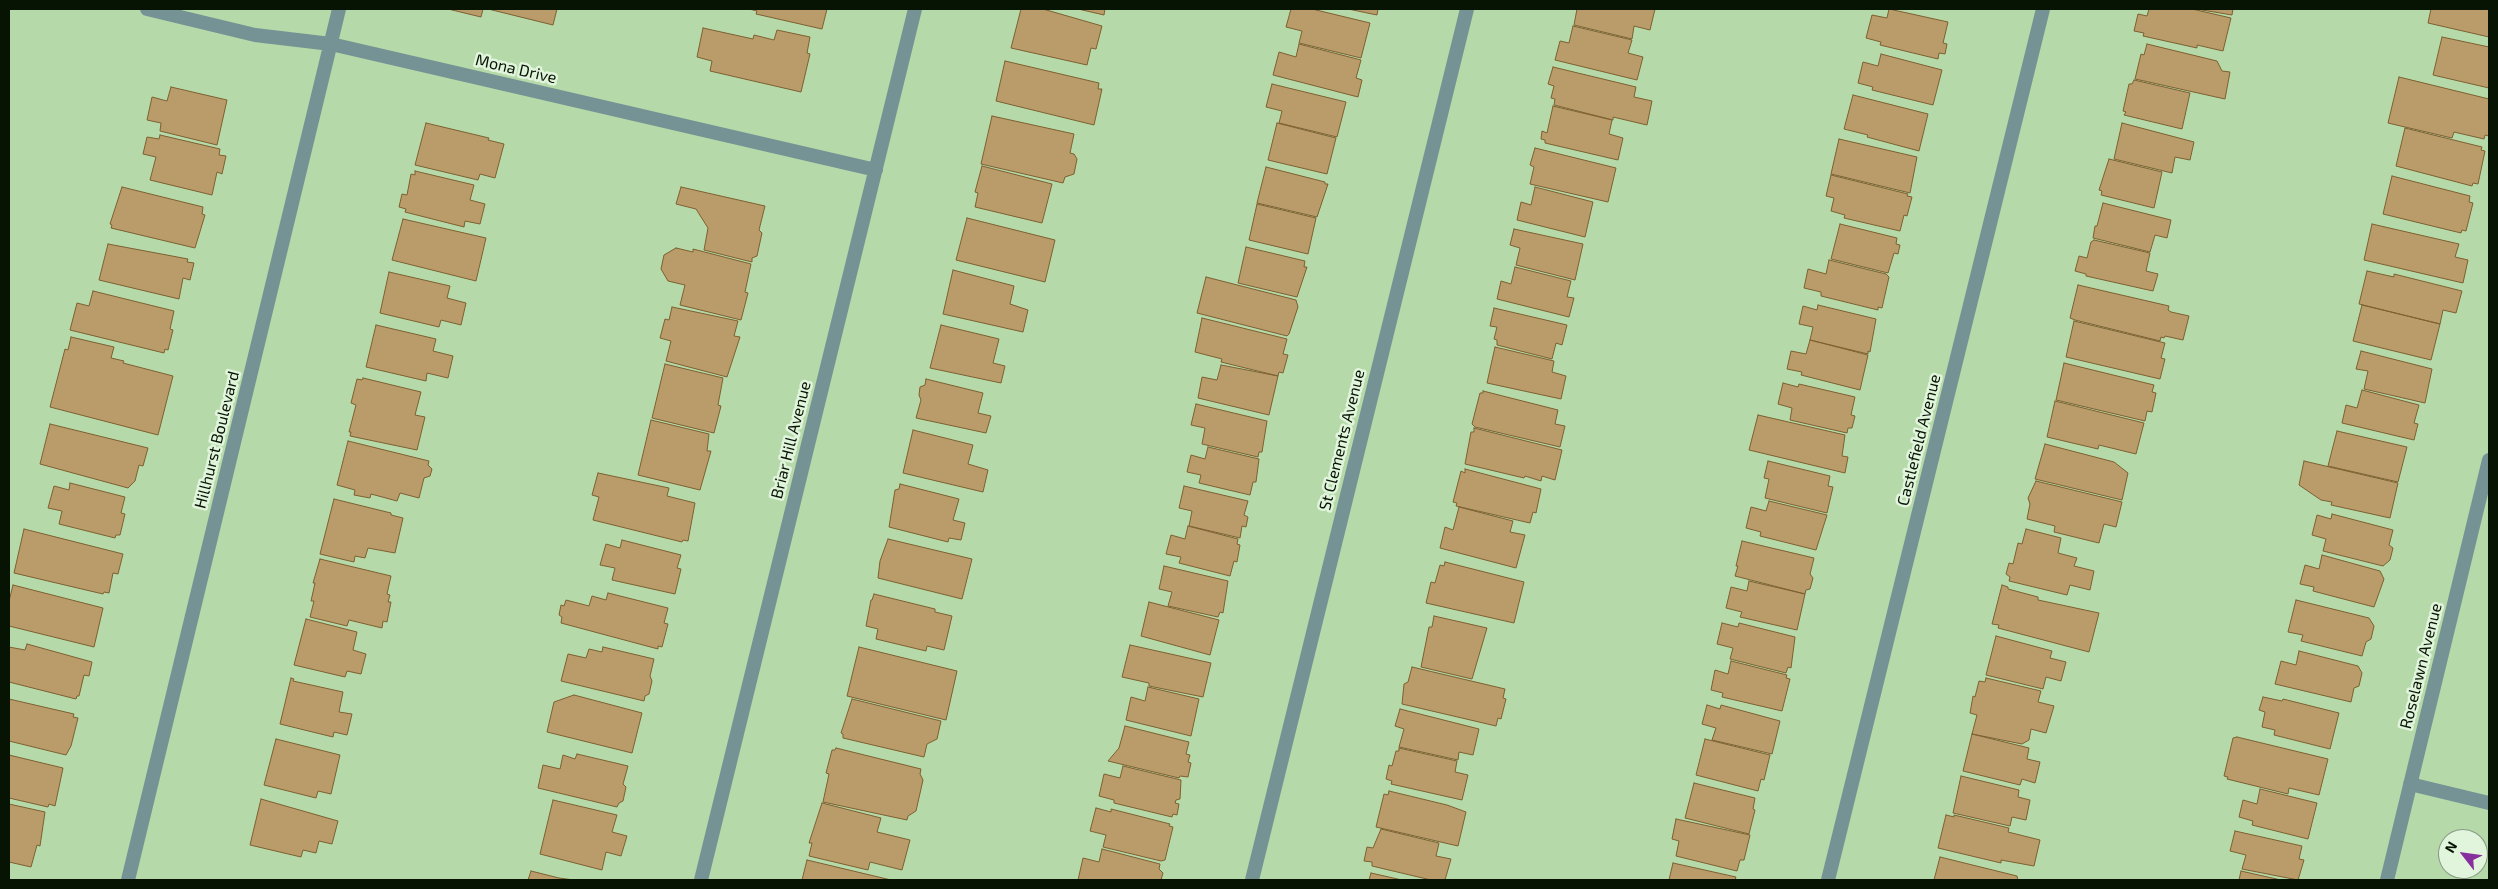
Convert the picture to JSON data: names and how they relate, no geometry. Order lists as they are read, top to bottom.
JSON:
{
  "streets": {
    "street": [
      "Mona Drive",
      "Hillhurst Boulevard",
      "Briar Hill Avenue",
      "St Clements Avenue",
      "Castlefield Avenue",
      "Roselawn Avenue"
    ]
  },
  "crossings": [
    ["Mona Drive", "Hillhurst Boulevard"],
    ["Mona Drive", "Briar Hill Avenue"]
  ],
  "north": "top left"
}
